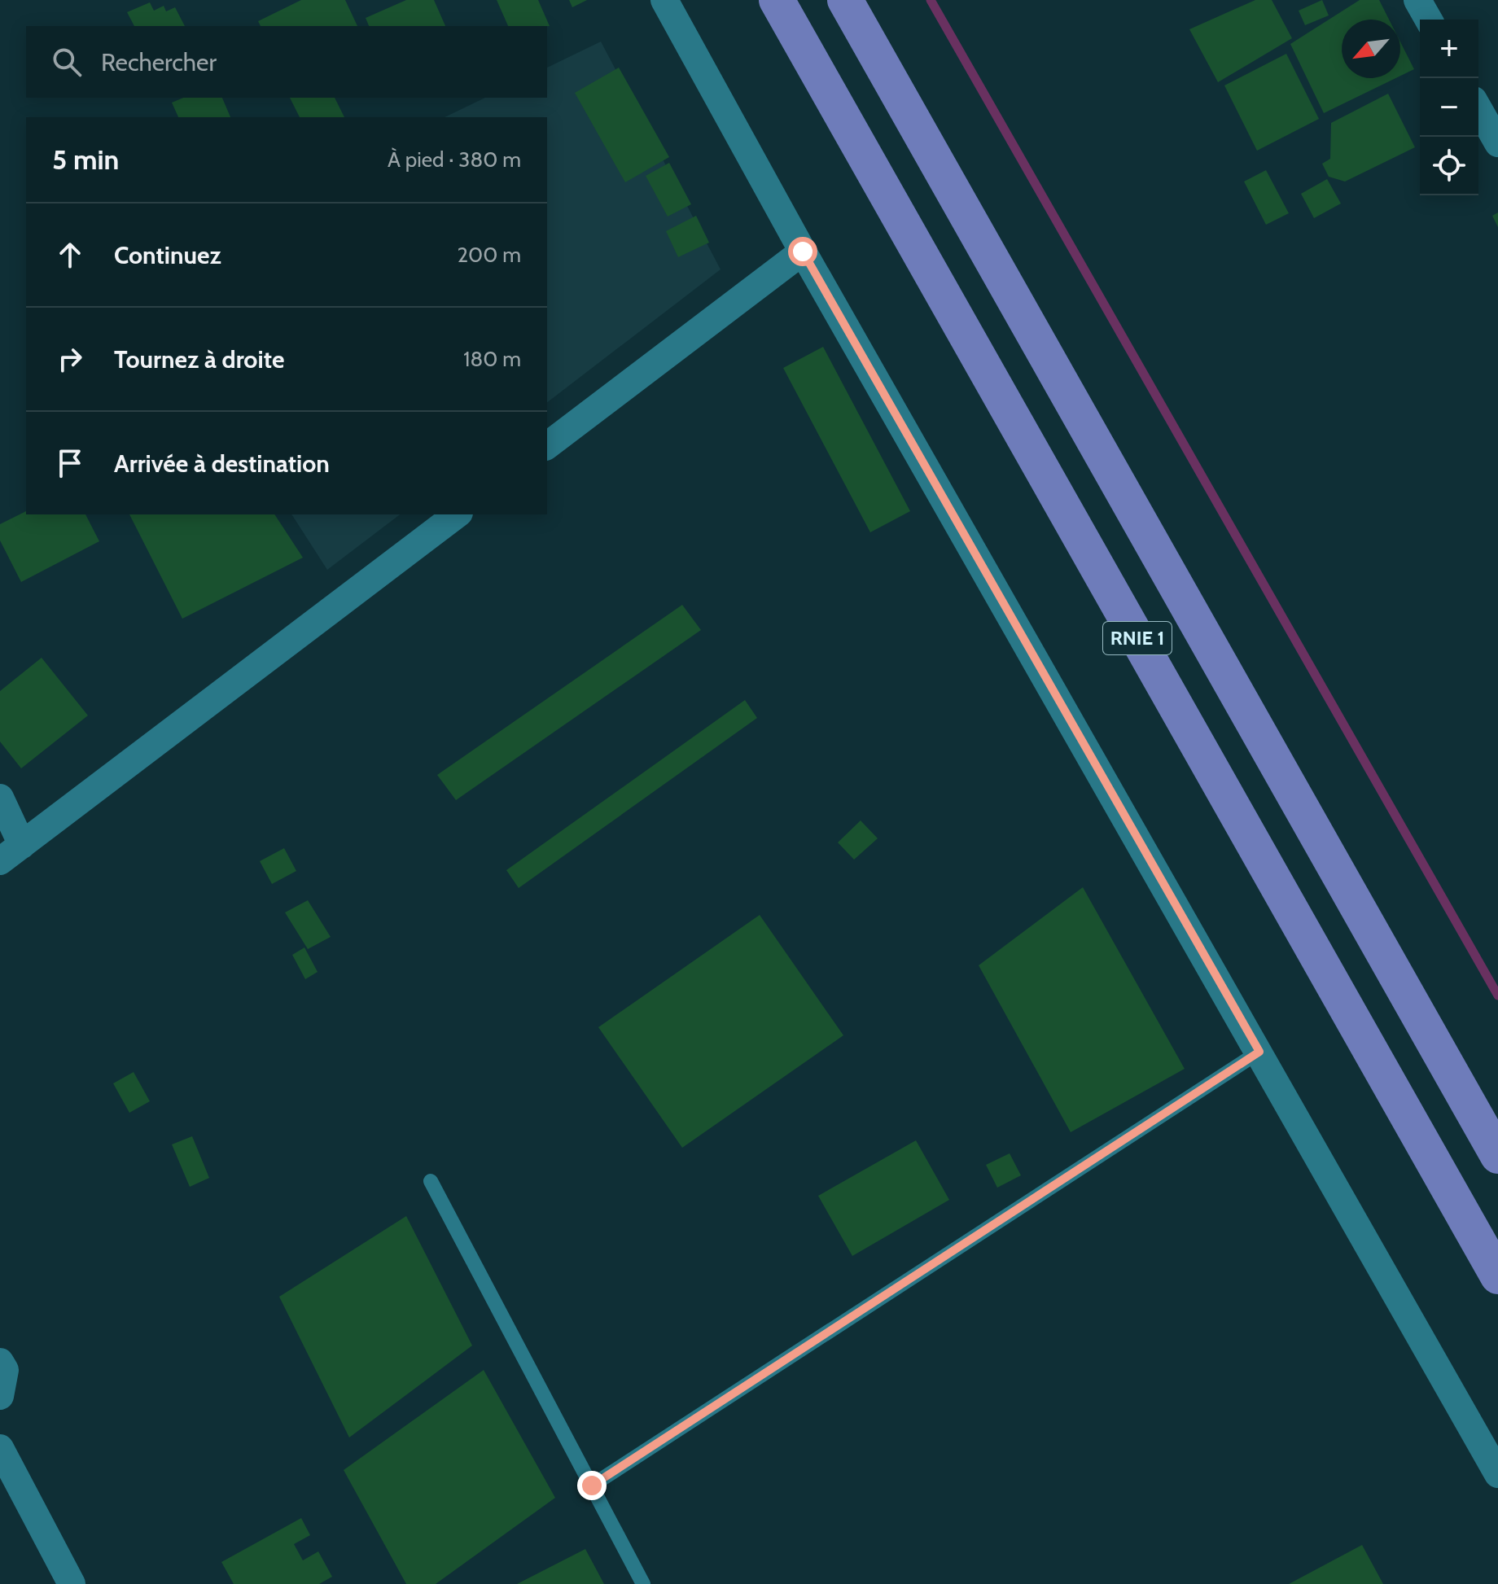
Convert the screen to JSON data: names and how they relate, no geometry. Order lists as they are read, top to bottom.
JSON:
{
  "streets": {
    "highway": ["RNIE 1"]
  },
  "north": "bottom left",
  "page": {
    "map_buttons": ["+", "−"],
    "search": "Rechercher",
    "heading": ["5 min", "À pied · 380 m"],
    "list": [
      ["Continuez", "200 m"],
      ["Tournez à droite", "180 m"],
      "Arrivée à destination"
    ]
  }
}
